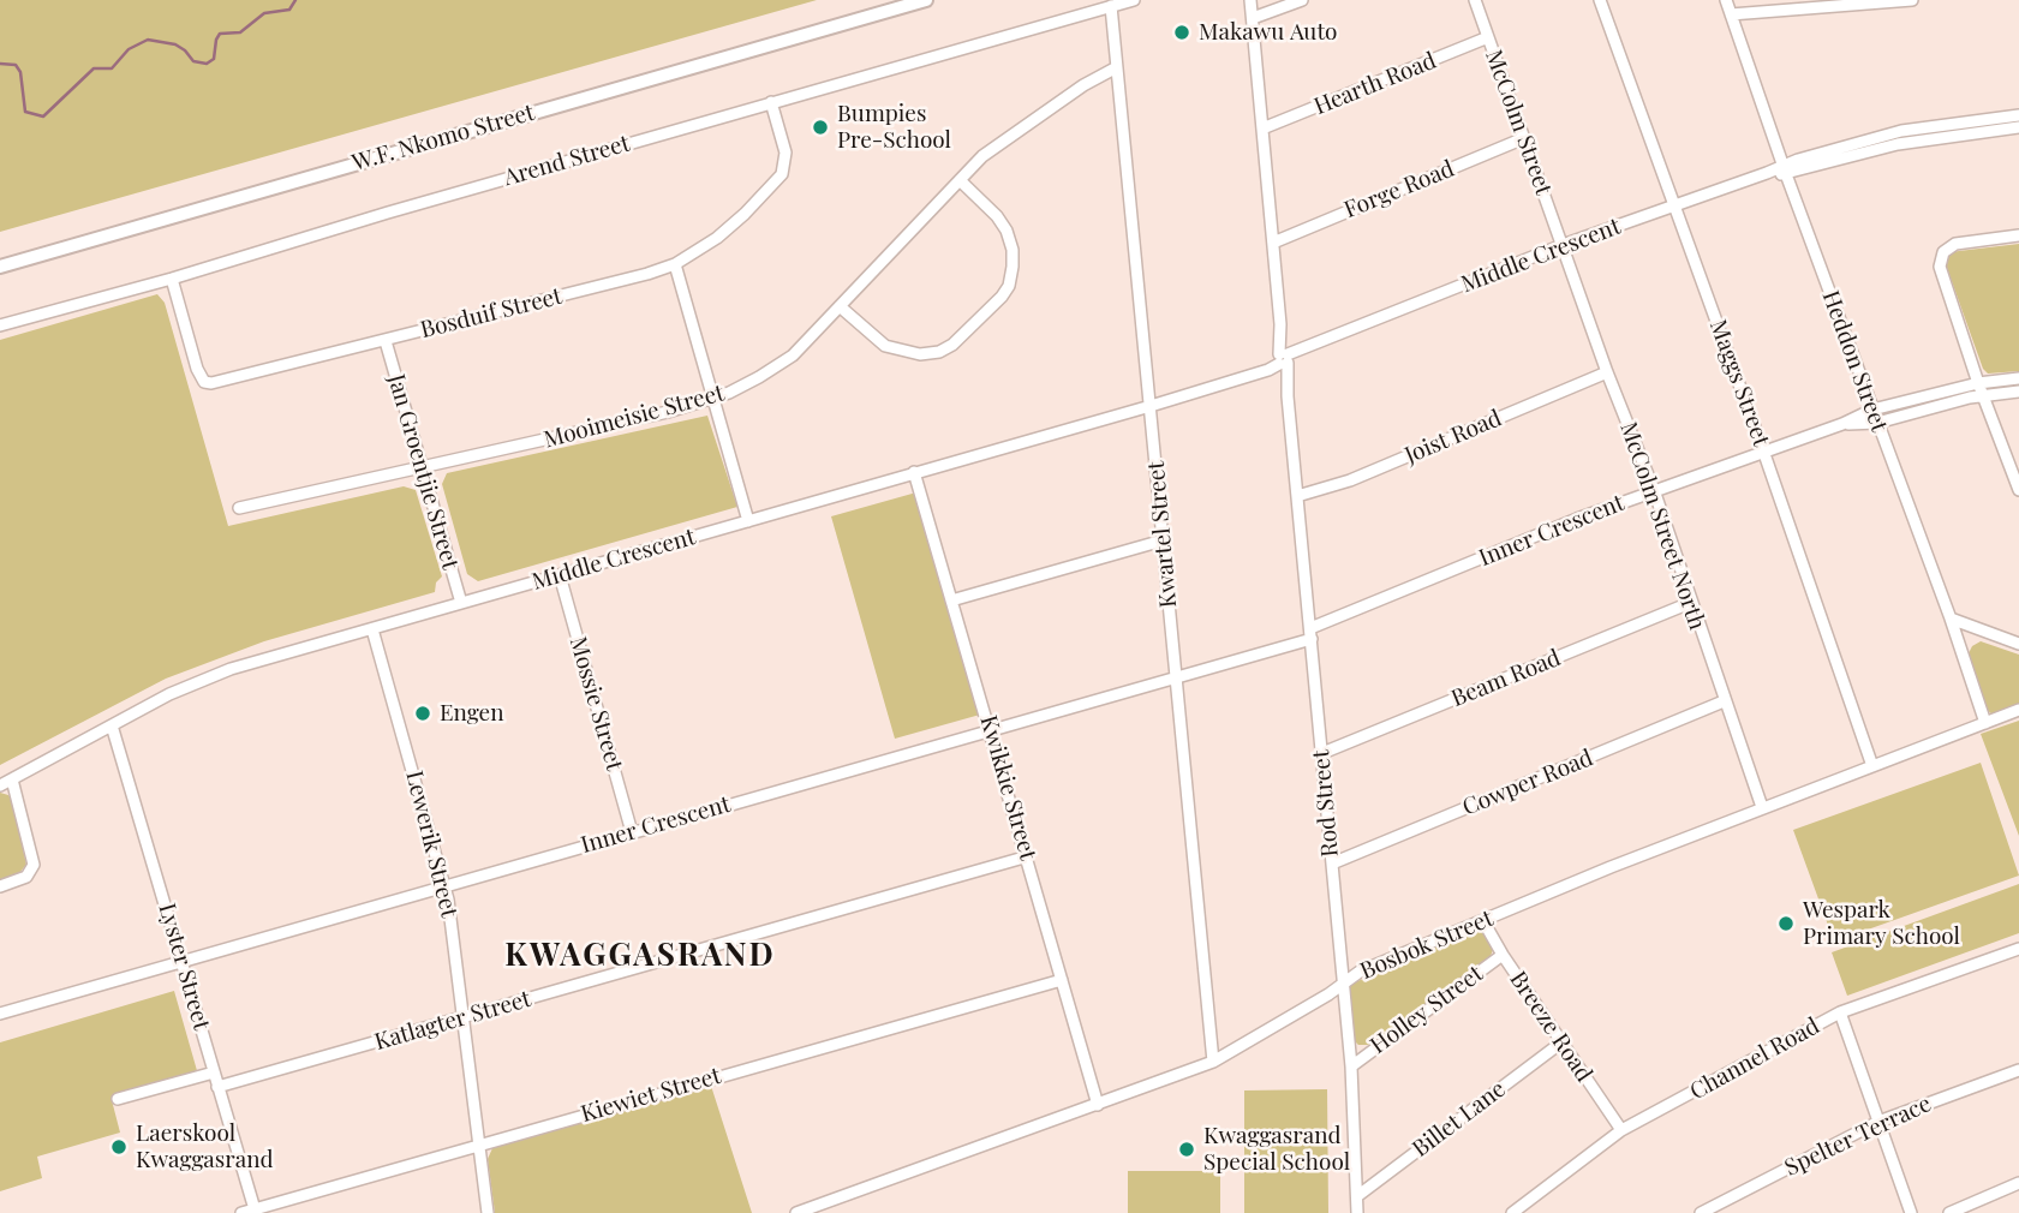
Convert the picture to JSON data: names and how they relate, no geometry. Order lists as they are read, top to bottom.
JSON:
{
  "streets": {
    "main road": ["W.F. Nkomo Street"],
    "street": [
      "Hearth Road",
      "McColm Street",
      "Arend Street",
      "Forge Road",
      "Middle Crescent",
      "Bosduif Street",
      "Heddon Street",
      "Maggs Street",
      "Mooimeisie Street",
      "Joist Road",
      "Jan Groentjie Street",
      "McColm Street North",
      "Inner Crescent",
      "Kwartel Street",
      "Beam Road",
      "Mossie Street",
      "Cowper Road",
      "Kwikkie Street",
      "Rod Street",
      "Lewerik Street",
      "Bosbok Street",
      "Lyster Street",
      "Holley Street",
      "Katlagter Street",
      "Breeze Road",
      "Channel Road",
      "Kiewiet Street",
      "Billet Lane",
      "Spelter Terrace"
    ]
  },
  "crossings": [
    ["Hearth Road", "McColm Street"],
    ["Hearth Road", "Rod Street"],
    ["McColm Street", "Forge Road"],
    ["McColm Street", "Middle Crescent"],
    ["McColm Street", "McColm Street North"],
    ["Arend Street", "Bosduif Street"],
    ["Arend Street", "Kwartel Street"],
    ["Forge Road", "Rod Street"],
    ["Middle Crescent", "Heddon Street"],
    ["Middle Crescent", "Maggs Street"],
    ["Middle Crescent", "Jan Groentjie Street"],
    ["Middle Crescent", "McColm Street North"],
    ["Middle Crescent", "Kwartel Street"],
    ["Middle Crescent", "Mossie Street"],
    ["Middle Crescent", "Kwikkie Street"],
    ["Middle Crescent", "Rod Street"],
    ["Middle Crescent", "Lewerik Street"],
    ["Middle Crescent", "Lyster Street"],
    ["Bosduif Street", "Jan Groentjie Street"],
    ["Heddon Street", "Inner Crescent"],
    ["Heddon Street", "Bosbok Street"],
    ["Maggs Street", "Inner Crescent"],
    ["Maggs Street", "Bosbok Street"],
    ["Mooimeisie Street", "Jan Groentjie Street"],
    ["Mooimeisie Street", "Kwartel Street"],
    ["Joist Road", "McColm Street North"],
    ["Joist Road", "Rod Street"],
    ["McColm Street North", "Inner Crescent"],
    ["McColm Street North", "Beam Road"],
    ["McColm Street North", "Cowper Road"],
    ["McColm Street North", "Bosbok Street"],
    ["Inner Crescent", "Kwartel Street"],
    ["Inner Crescent", "Mossie Street"],
    ["Inner Crescent", "Kwikkie Street"],
    ["Inner Crescent", "Rod Street"],
    ["Inner Crescent", "Lewerik Street"],
    ["Inner Crescent", "Lyster Street"],
    ["Kwartel Street", "Bosbok Street"],
    ["Beam Road", "Rod Street"],
    ["Cowper Road", "Rod Street"],
    ["Kwikkie Street", "Bosbok Street"],
    ["Kwikkie Street", "Katlagter Street"],
    ["Kwikkie Street", "Kiewiet Street"],
    ["Rod Street", "Bosbok Street"],
    ["Rod Street", "Holley Street"],
    ["Rod Street", "Billet Lane"],
    ["Lewerik Street", "Katlagter Street"],
    ["Lewerik Street", "Kiewiet Street"],
    ["Bosbok Street", "Breeze Road"],
    ["Lyster Street", "Katlagter Street"],
    ["Lyster Street", "Kiewiet Street"],
    ["Holley Street", "Breeze Road"],
    ["Breeze Road", "Channel Road"],
    ["Breeze Road", "Billet Lane"]
  ],
  "districts": ["KWAGGASRAND"],
  "places": [
    "Makawu Auto",
    "Bumpies Pre-School",
    "Engen",
    "Wespark Primary School",
    "Laerskool Kwaggasrand",
    "Kwaggasrand Special School"
  ]
}
